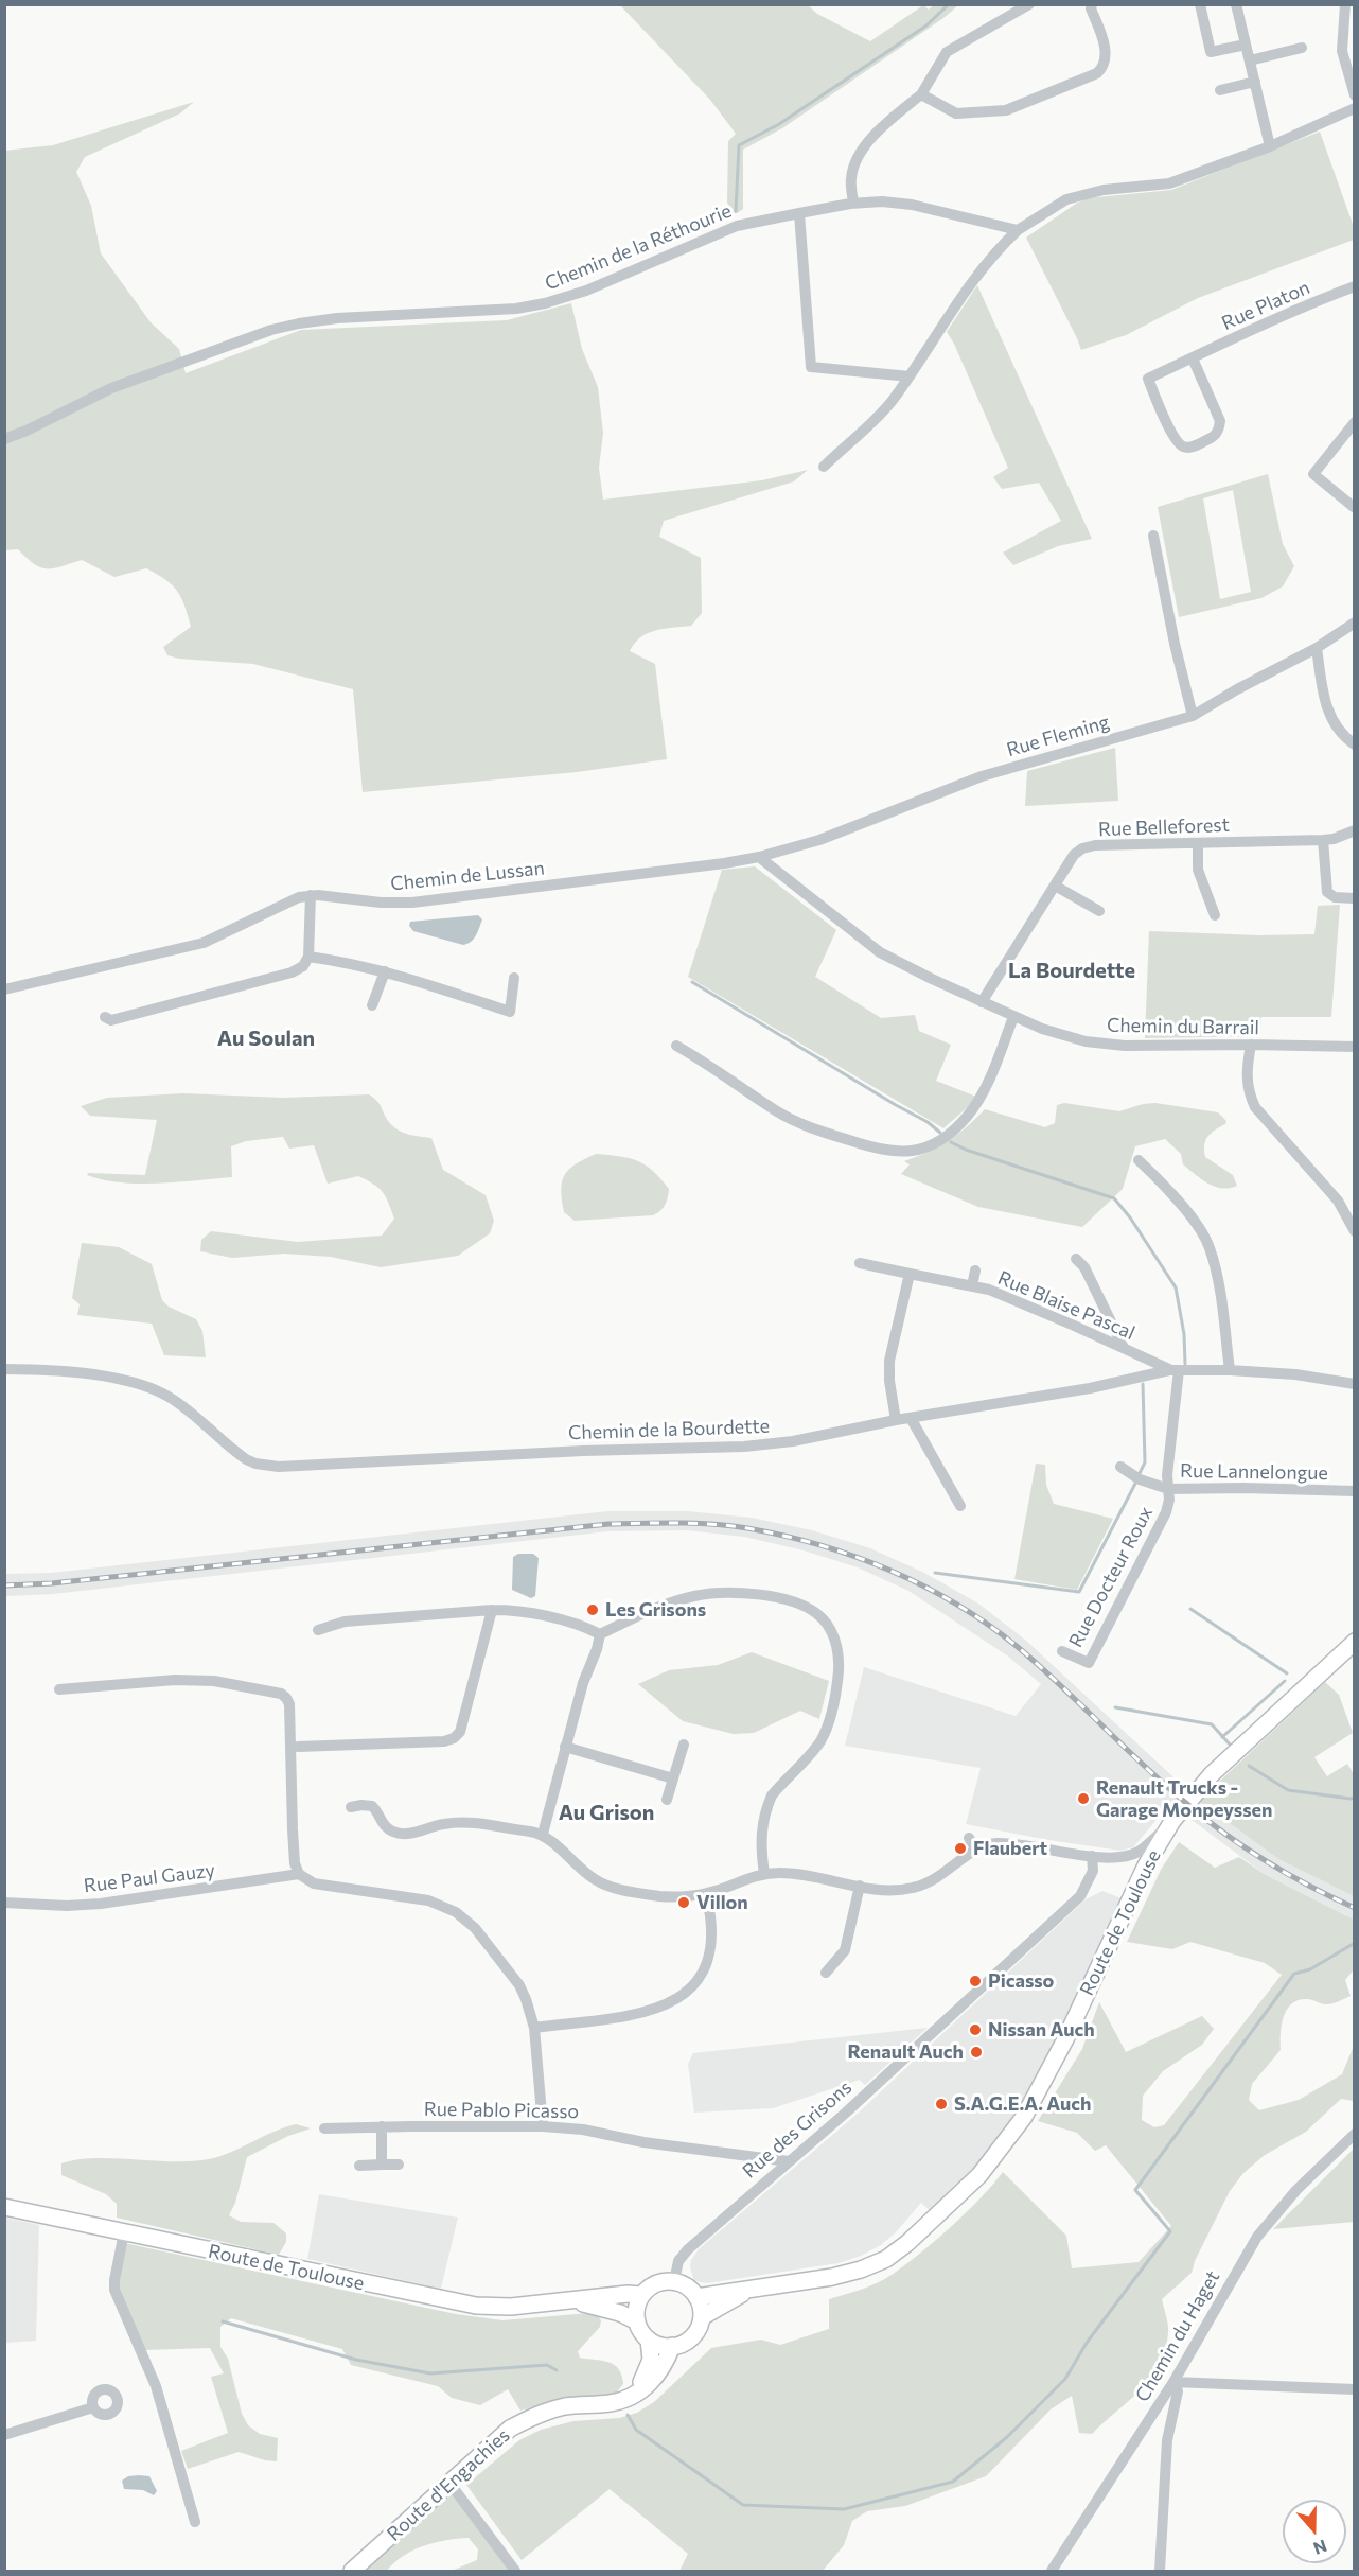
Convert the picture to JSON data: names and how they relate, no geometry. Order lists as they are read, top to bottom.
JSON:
{
  "streets": {
    "main road": ["Route de Toulouse", "Route d'Engachies"],
    "street": [
      "Chemin de la Réthourie",
      "Rue Platon",
      "Rue Fleming",
      "Rue Belleforest",
      "Chemin de Lussan",
      "Chemin du Barrail",
      "Rue Blaise Pascal",
      "Chemin de la Bourdette",
      "Rue Lannelongue",
      "Rue Docteur Roux",
      "Rue Paul Gauzy",
      "Rue Pablo Picasso",
      "Rue des Grisons",
      "Chemin du Haget"
    ]
  },
  "crossings": [
    ["Rue Fleming", "Chemin de Lussan"],
    ["Rue Fleming", "Chemin du Barrail"],
    ["Rue Belleforest", "Chemin du Barrail"],
    ["Chemin de Lussan", "Chemin du Barrail"],
    ["Rue Blaise Pascal", "Chemin de la Bourdette"],
    ["Rue Blaise Pascal", "Rue Docteur Roux"],
    ["Chemin de la Bourdette", "Rue Docteur Roux"],
    ["Rue Lannelongue", "Rue Docteur Roux"],
    ["Route de Toulouse", "Rue des Grisons"],
    ["Route de Toulouse", "Route d'Engachies"],
    ["Rue Pablo Picasso", "Rue des Grisons"],
    ["Rue des Grisons", "Route d'Engachies"]
  ],
  "districts": ["La Bourdette", "Au Soulan", "Au Grison"],
  "places": [
    "Les Grisons",
    "Renault Trucks - Garage Monpeyssen",
    "Flaubert",
    "Villon",
    "Picasso",
    "Nissan Auch",
    "Renault Auch",
    "S.A.G.E.A. Auch"
  ],
  "north": "bottom"
}
